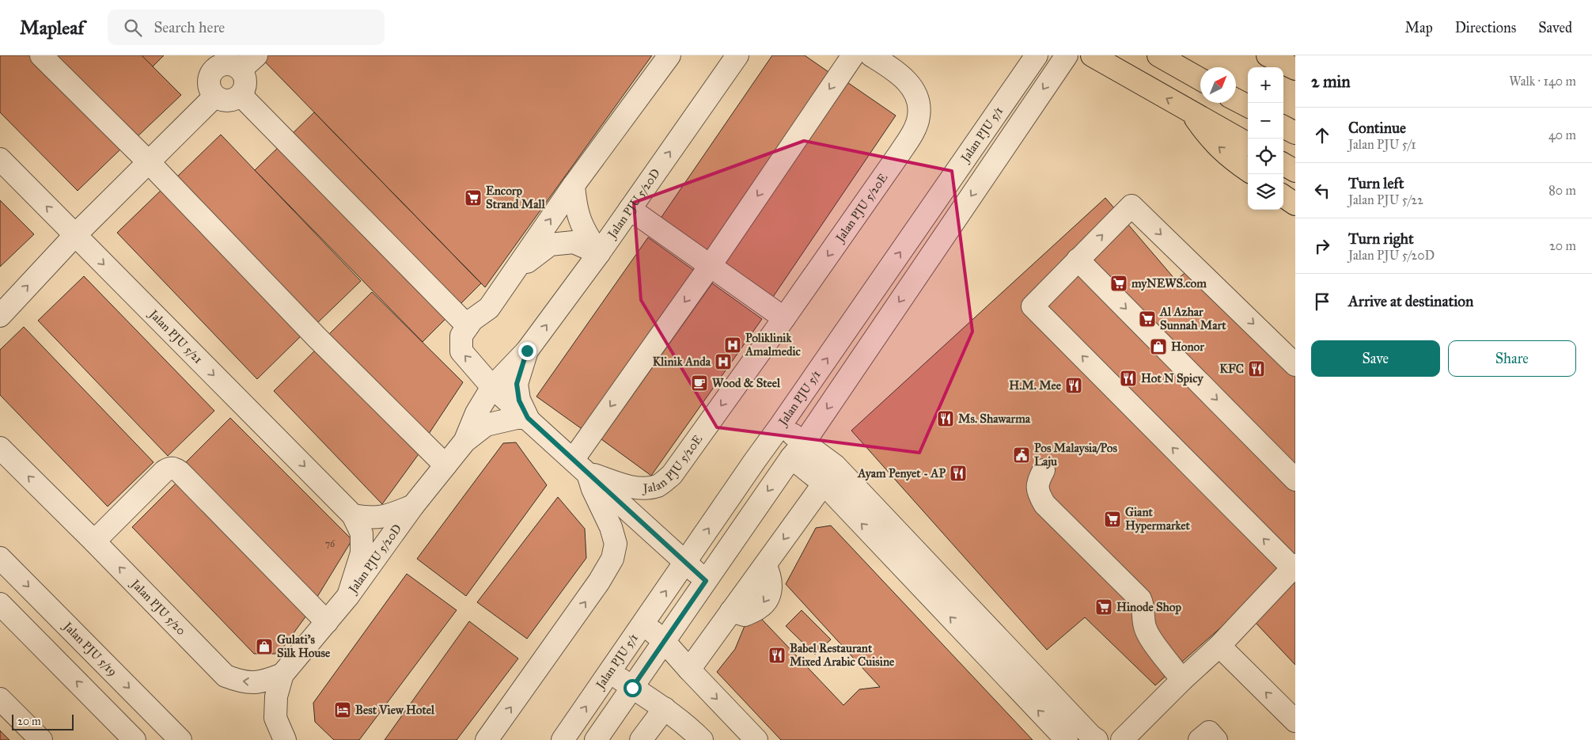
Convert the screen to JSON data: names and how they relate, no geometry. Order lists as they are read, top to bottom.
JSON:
{
  "streets": {
    "street": [
      "Jalan PJU 5/1",
      "Jalan PJU 5/20D",
      "Jalan PJU 5/20E",
      "Jalan PJU 5/21",
      "Jalan PJU 5/20",
      "Jalan PJU 5/19"
    ]
  },
  "crossings": [
    ["Jalan PJU 5/20D", "Jalan PJU 5/21"],
    ["Jalan PJU 5/20D", "Jalan PJU 5/20"]
  ],
  "places": {
    "supermarket": [
      "Encorp Strand Mall",
      "myNEWS.com",
      "Al Azhar Sunnah Mart",
      "Giant Hypermarket",
      "Hinode Shop"
    ],
    "hospital": ["Poliklinik Amalmedic", "Klinik Anda"],
    "shop": ["Honor", "Gulati's Silk House"],
    "restaurant": [
      "KFC",
      "Hot N Spicy",
      "H.M. Mee",
      "Ms. Shawarma",
      "Ayam Penyet - AP",
      "Babel Restaurant Mixed Arabic Cuisine"
    ],
    "cafe": ["Wood & Steel"],
    "public building": ["Pos Malaysia/Pos Laju"],
    "hotel": ["Best View Hotel"]
  },
  "house_numbers": ["76"],
  "scale_bar": "20 m",
  "north": "top right",
  "page": {
    "header": "Mapleaf",
    "search": "Search here",
    "nav": ["Map", "Directions", "Saved"],
    "heading": ["2 min", "Walk · 140 m"],
    "map_buttons": ["+", "−"],
    "list": [
      ["Continue", "Jalan PJU 5/1", "40 m"],
      ["Turn left", "Jalan PJU 5/22", "80 m"],
      ["Turn right", "Jalan PJU 5/20D", "20 m"],
      "Arrive at destination"
    ],
    "buttons": ["Save", "Share"],
    "scale": "20 m"
  }
}
